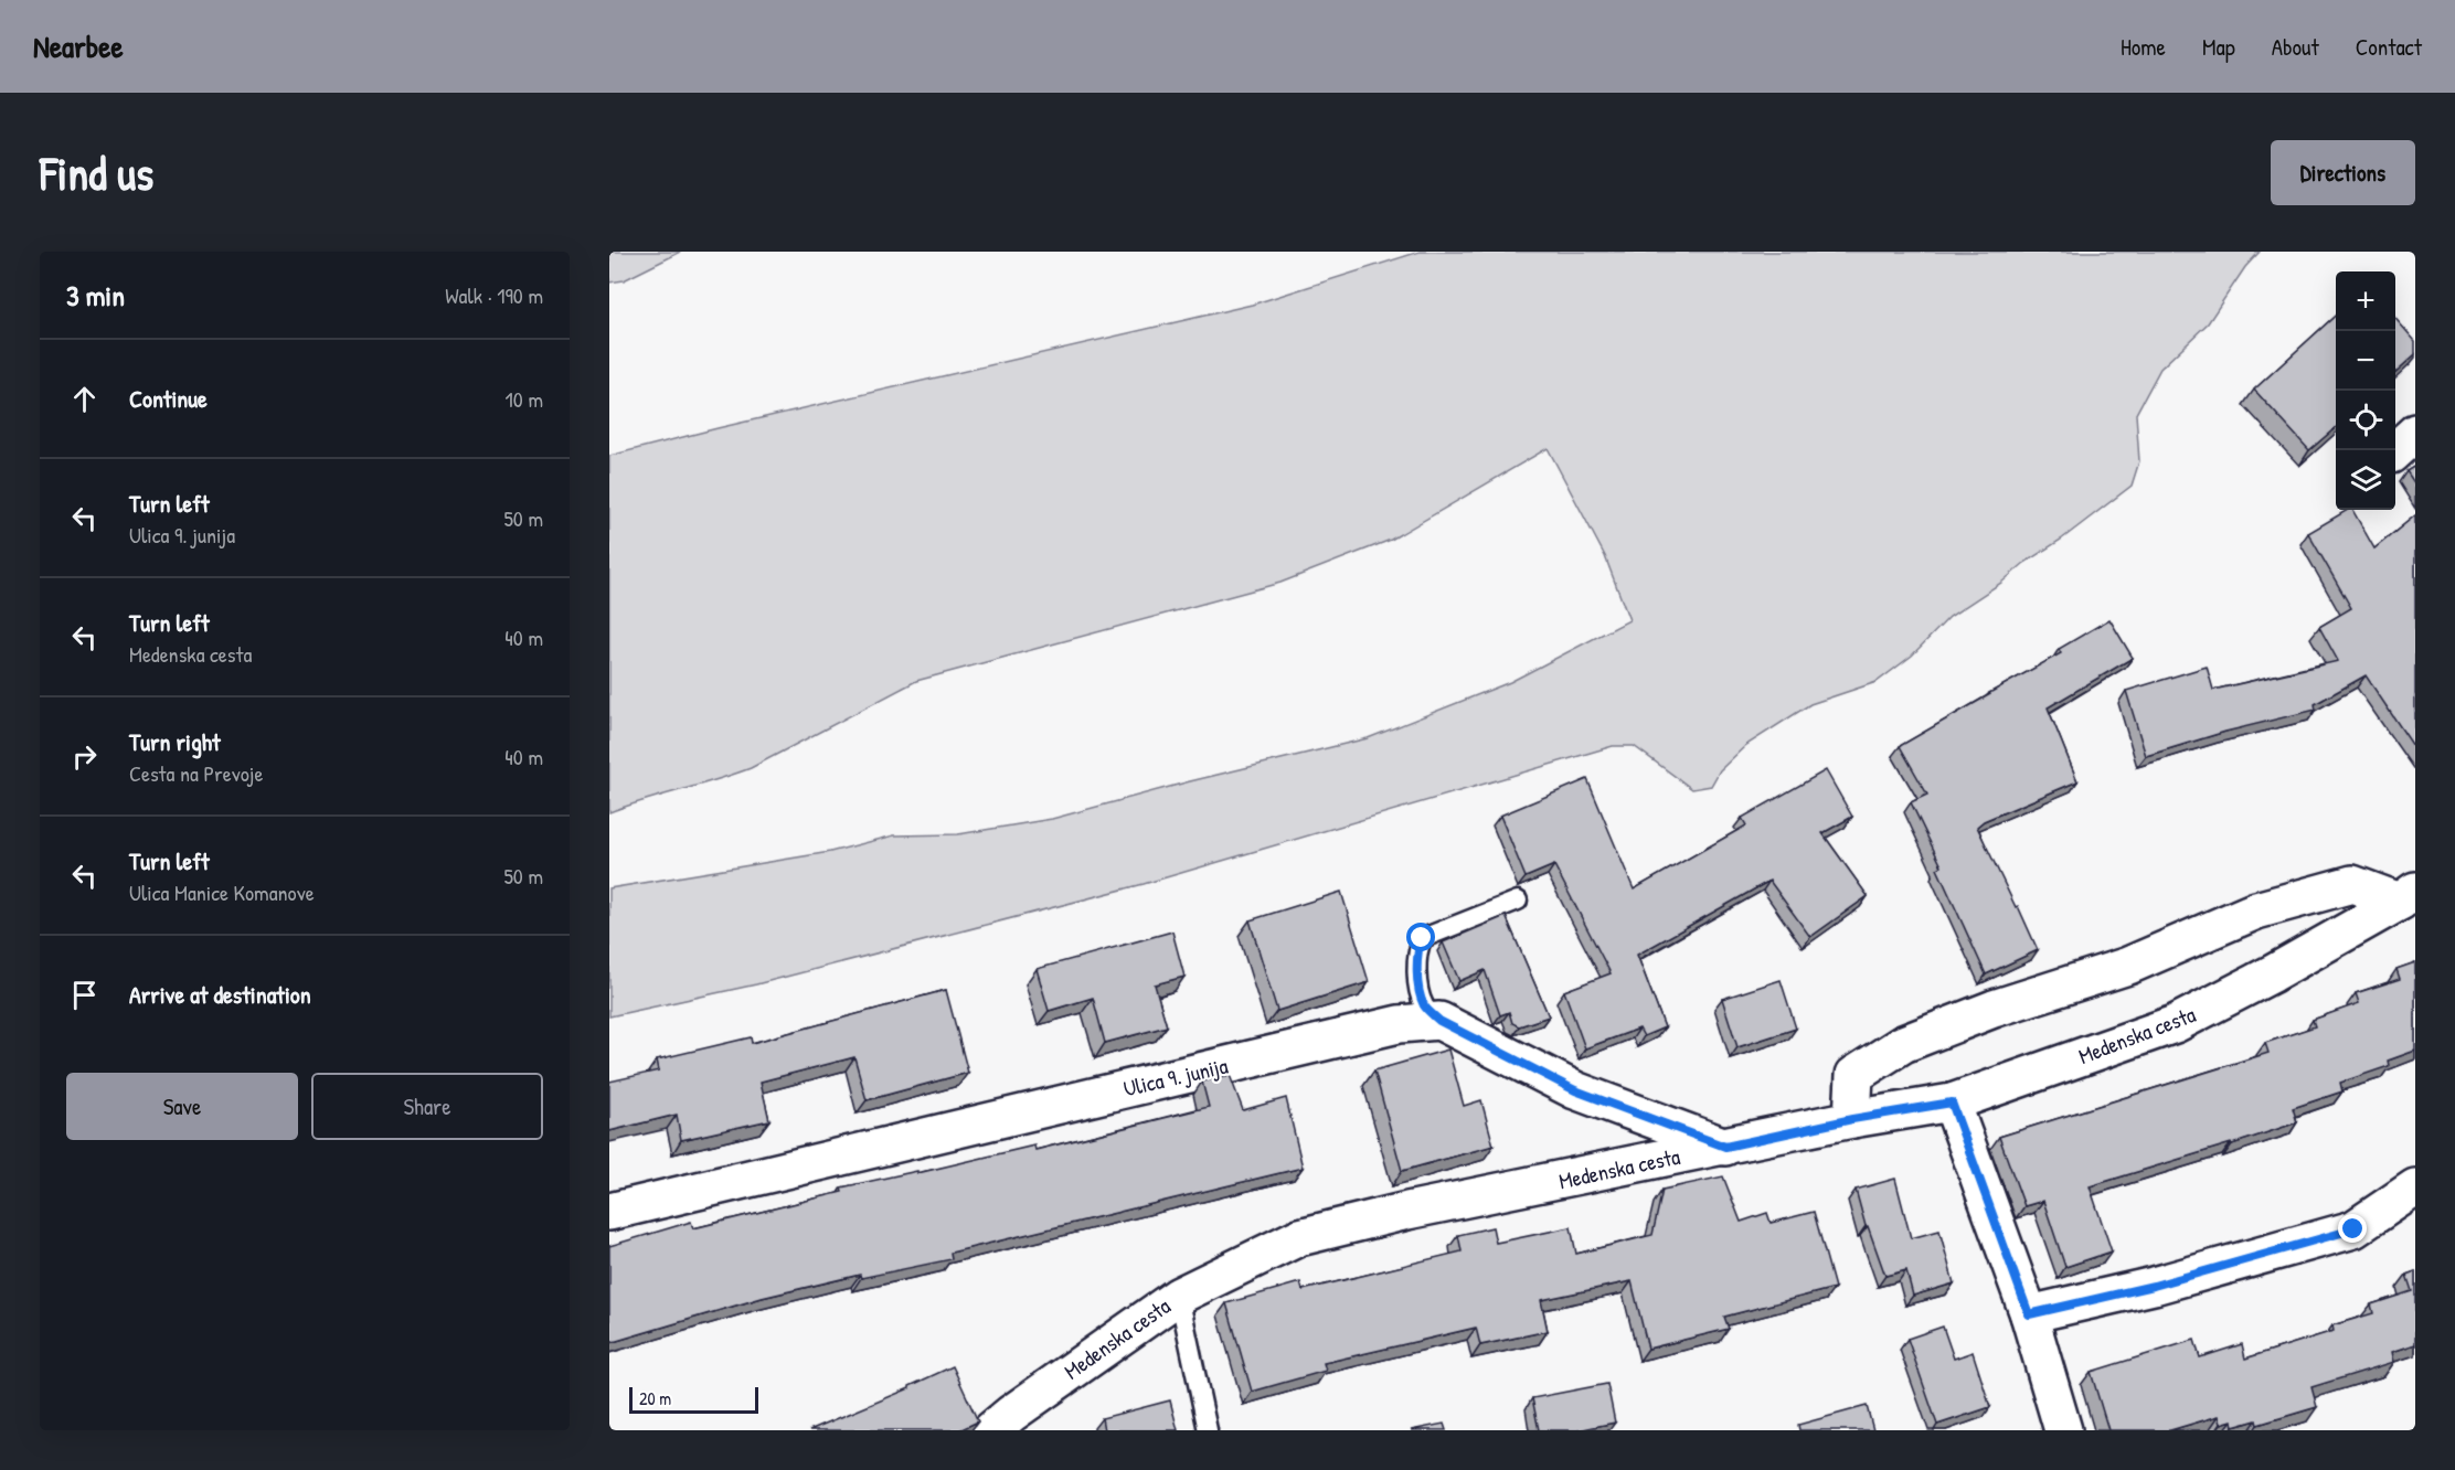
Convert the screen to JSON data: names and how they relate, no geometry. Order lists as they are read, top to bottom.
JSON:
{
  "streets": {
    "street": ["Medenska cesta", "Ulica 9. junija"]
  },
  "scale_bar": "20 m",
  "page": {
    "header": "Nearbee",
    "nav": [
      "Home",
      "Map",
      "About",
      "Contact"
    ],
    "buttons": [
      "Directions",
      ["Save", "Share"]
    ],
    "title": "Find us",
    "heading": ["3 min", "Walk · 190 m"],
    "map_buttons": ["+", "−"],
    "list": [
      ["Continue", "10 m"],
      ["Turn left", "Ulica 9. junija", "50 m"],
      ["Turn left", "Medenska cesta", "40 m"],
      ["Turn right", "Cesta na Prevoje", "40 m"],
      ["Turn left", "Ulica Manice Komanove", "50 m"],
      "Arrive at destination"
    ],
    "scale": "20 m"
  }
}
